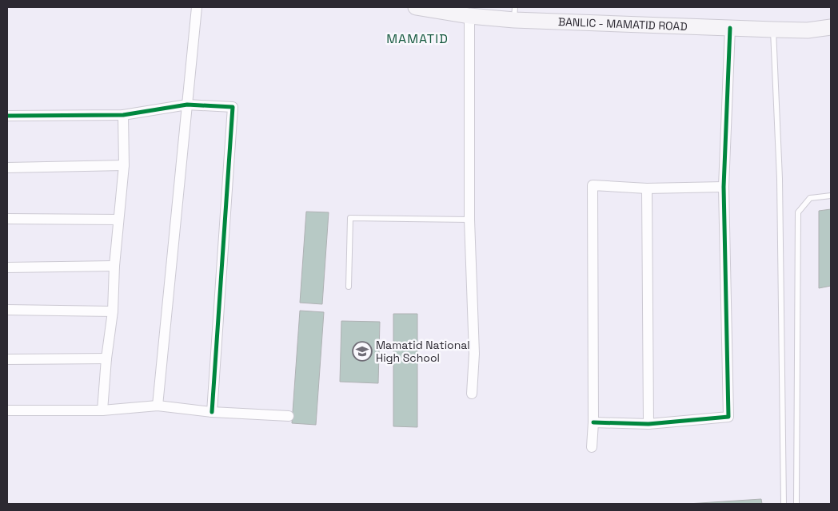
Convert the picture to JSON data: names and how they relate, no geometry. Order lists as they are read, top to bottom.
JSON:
{
  "streets": {
    "main road": ["BANLIC - MAMATID ROAD"]
  },
  "districts": ["MAMATID"],
  "places": {
    "school or university": ["Mamatid National High School"]
  }
}
